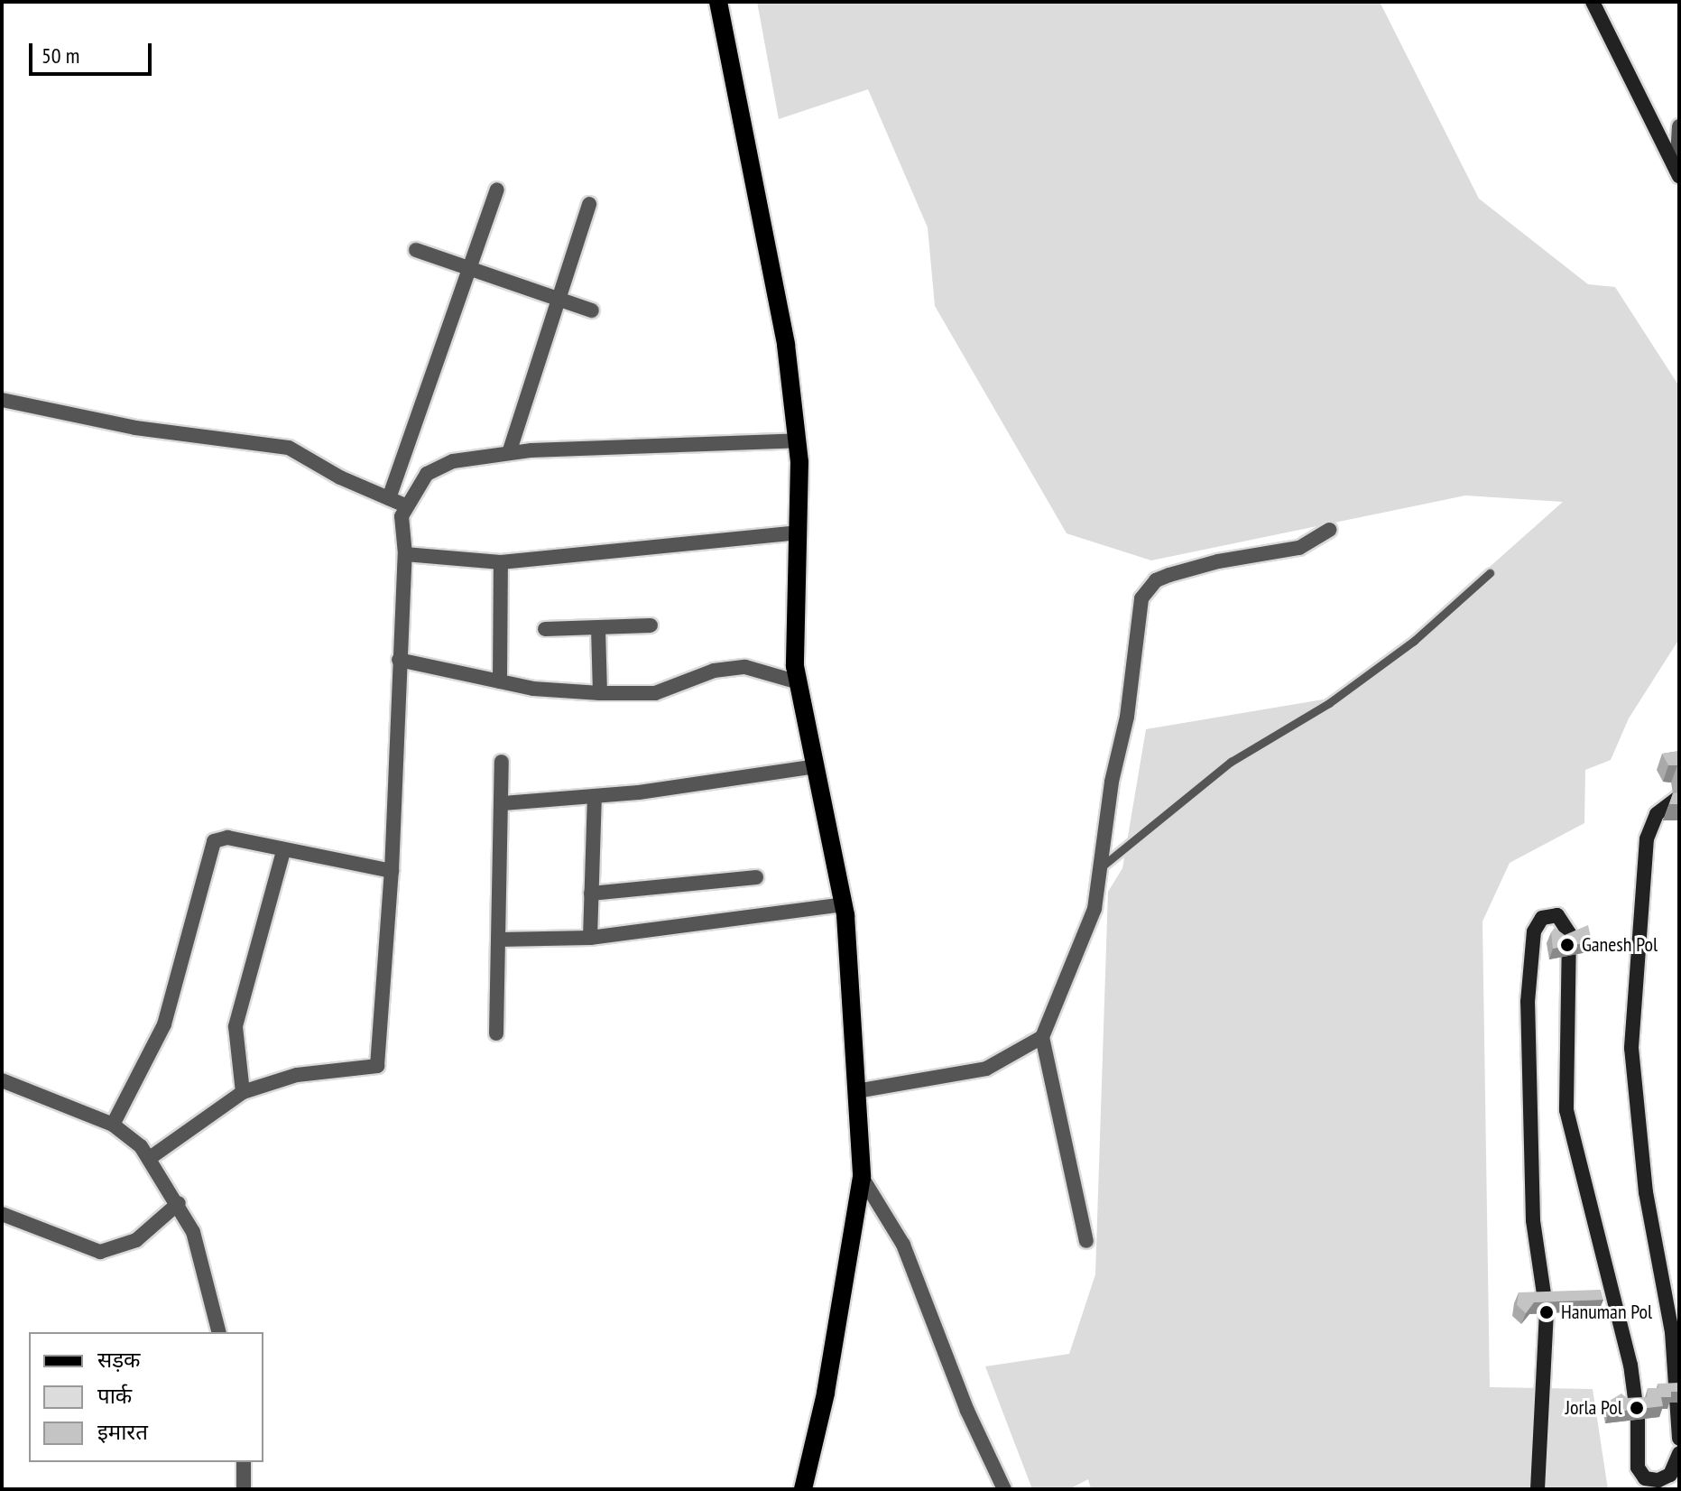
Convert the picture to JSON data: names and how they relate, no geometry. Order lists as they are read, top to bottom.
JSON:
{
  "places": ["Ganesh Pol", "Hanuman Pol", "Jorla Pol"],
  "legend": ["सड़क", "पार्क", "इमारत"],
  "scale_bar": "50 m"
}
